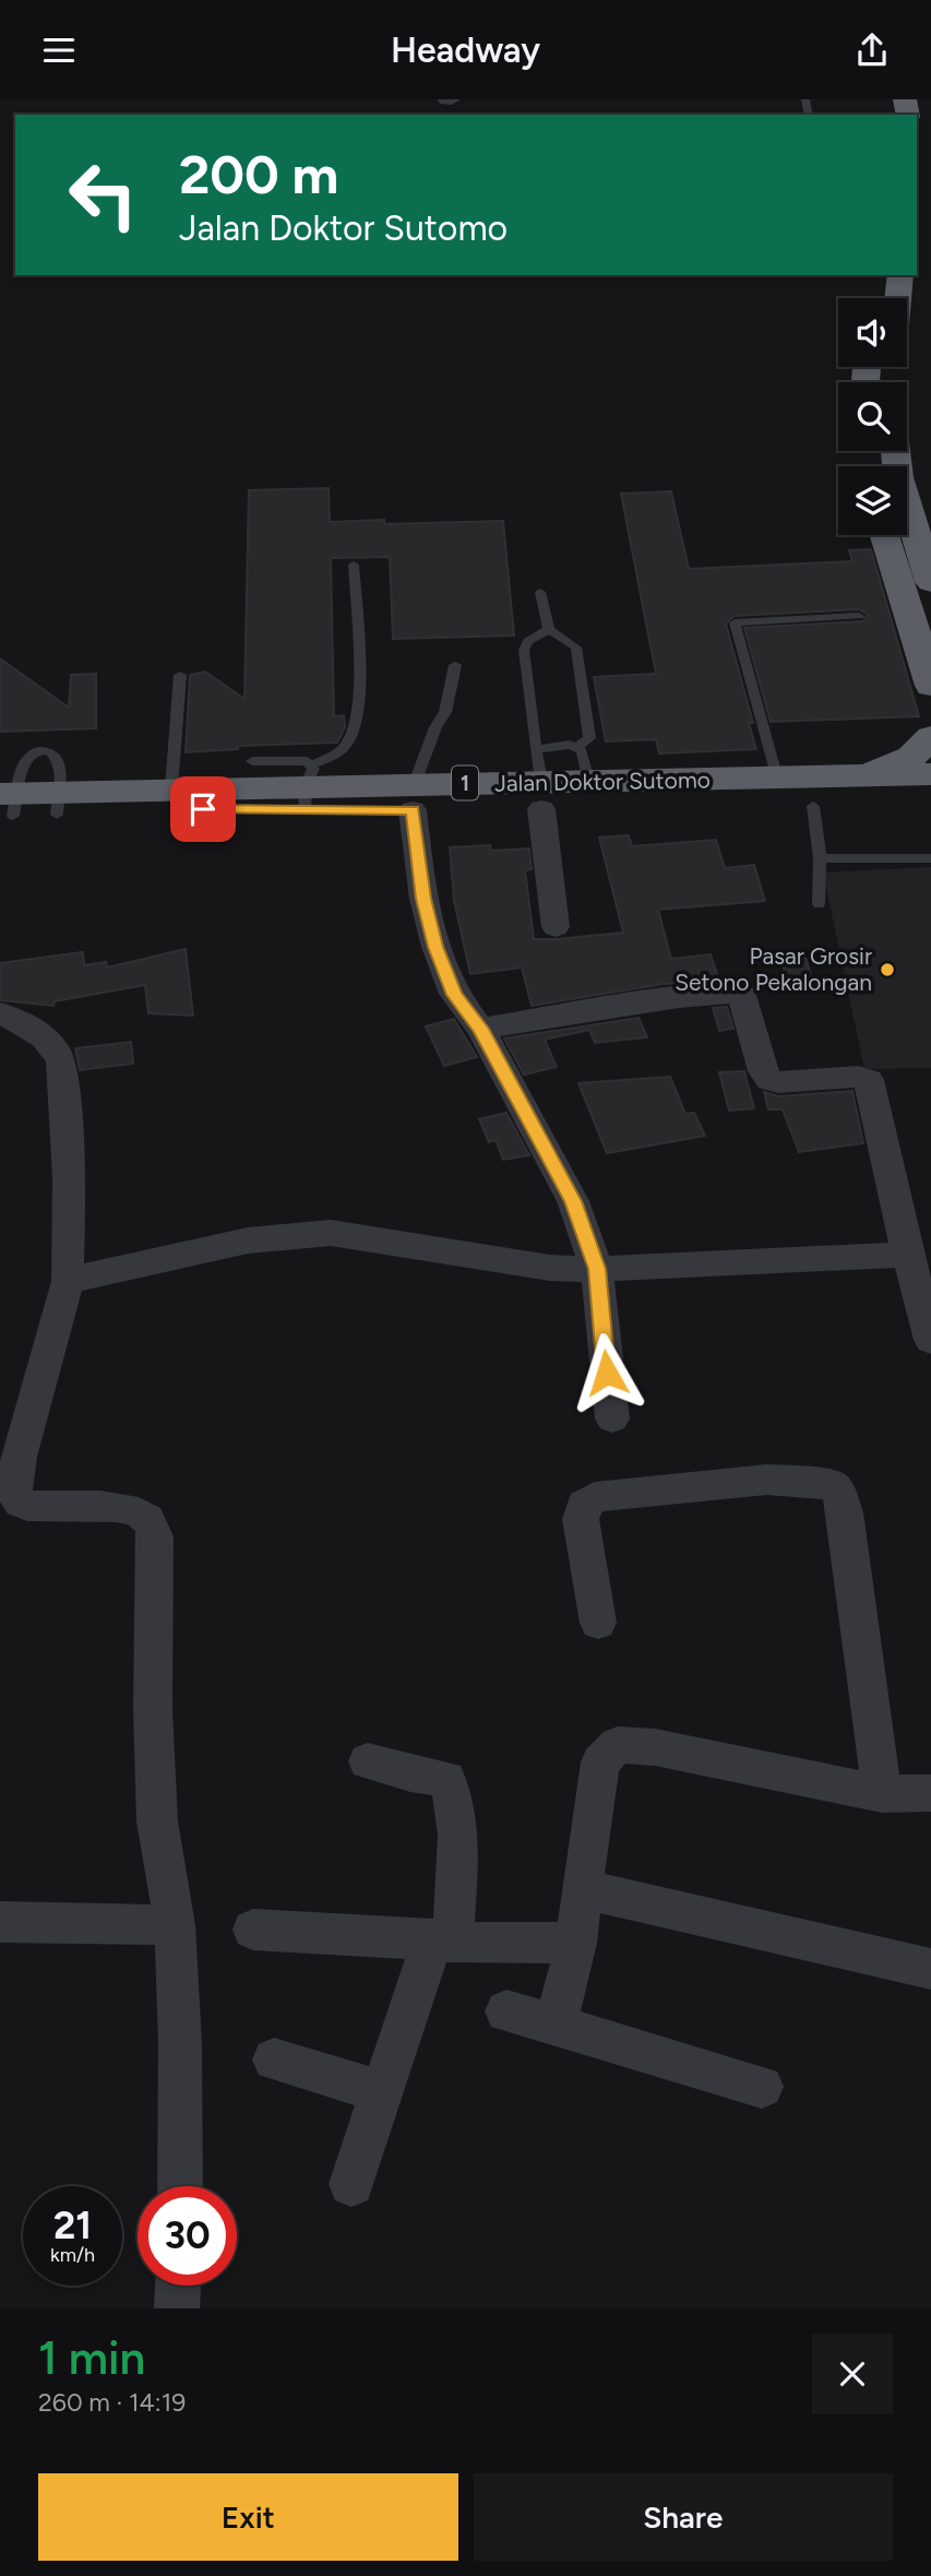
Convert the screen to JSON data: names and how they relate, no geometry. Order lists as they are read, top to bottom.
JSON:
{
  "streets": {
    "highway": ["Jalan Doktor Sutomo", "1"]
  },
  "places": ["Pasar Grosir Setono Pekalongan"],
  "page": {
    "header": "Headway",
    "turn": ["200 m", "Jalan Doktor Sutomo"],
    "speed": "21 km/h",
    "limit": "30",
    "heading": ["1 min", "260 m · 14:19"],
    "buttons": ["Exit", "Share"]
  }
}
